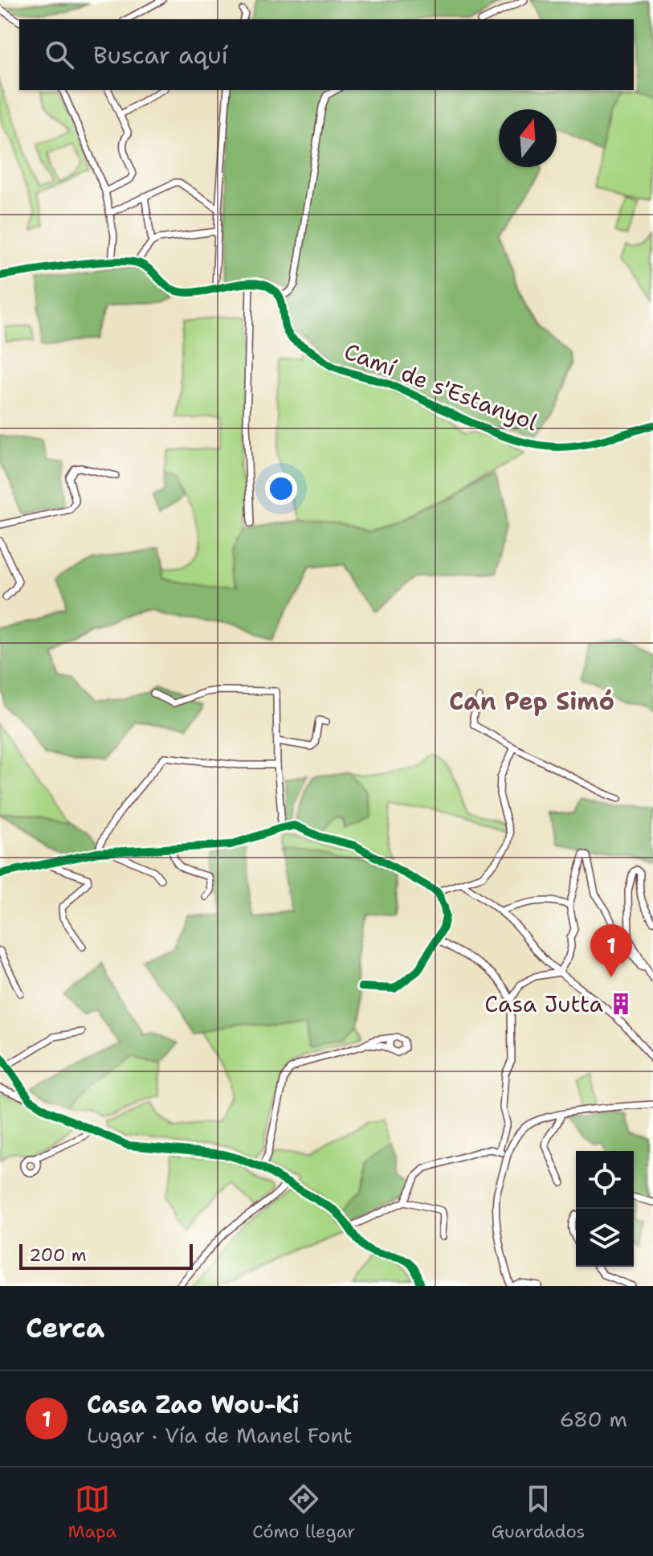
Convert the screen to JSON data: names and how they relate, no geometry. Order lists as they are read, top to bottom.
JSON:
{
  "streets": {
    "street": ["Camí de s'Estanyol"]
  },
  "districts": ["Can Pep Simó"],
  "places": {
    "building": ["Casa Jutta"]
  },
  "scale_bar": "200 m",
  "north": "top",
  "page": {
    "search": "Buscar aquí",
    "pins": "1",
    "scale": "200 m",
    "heading": "Cerca",
    "list": [
      {
        "mark": "1",
        "name": "Casa Zao Wou-Ki",
        "note": "Lugar · Vía de Manel Font",
        "value": "680 m"
      }
    ],
    "nav": ["Mapa", "Cómo llegar", "Guardados"]
  }
}
